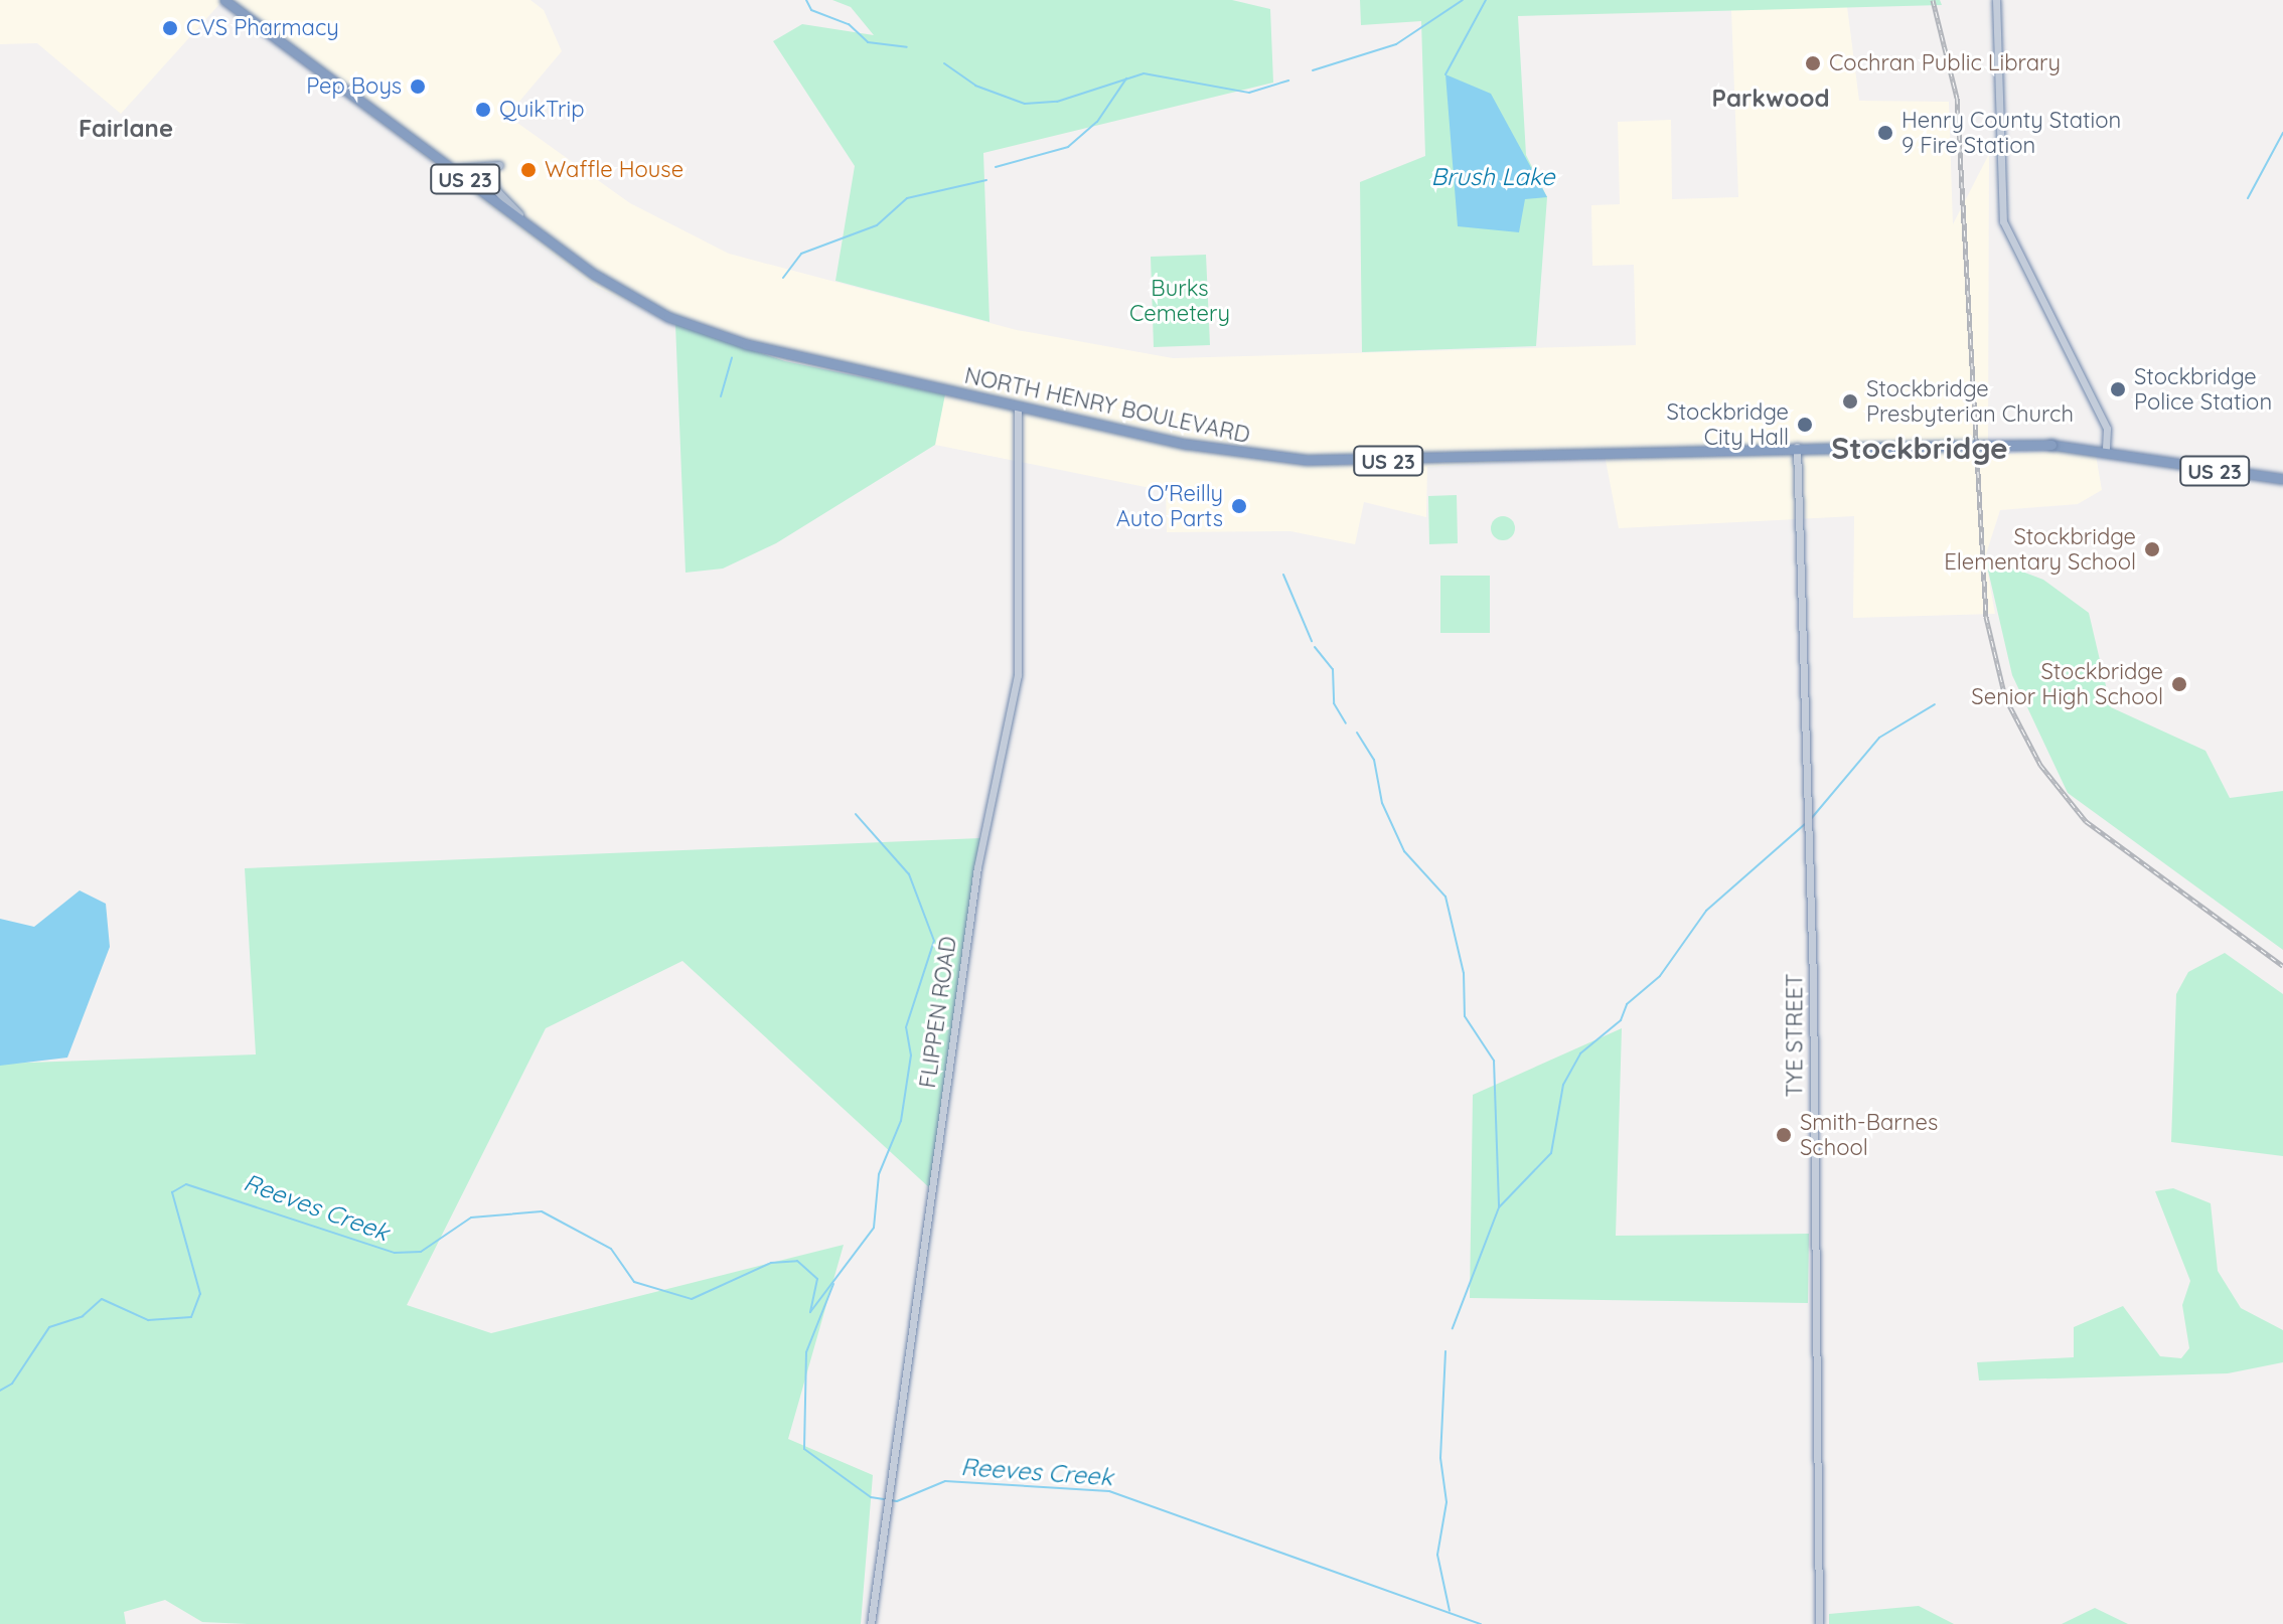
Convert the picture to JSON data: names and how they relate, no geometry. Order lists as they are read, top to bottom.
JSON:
{
  "streets": {
    "highway": ["US 23", "NORTH HENRY BOULEVARD"],
    "street": ["FLIPPEN ROAD", "TYE STREET"]
  },
  "crossings": [
    ["NORTH HENRY BOULEVARD", "FLIPPEN ROAD"],
    ["NORTH HENRY BOULEVARD", "TYE STREET"]
  ],
  "districts": ["Parkwood", "Fairlane", "Stockbridge"],
  "water": ["Brush Lake", "Reeves Creek"],
  "parks": ["Burks Cemetery"],
  "places": [
    "CVS Pharmacy",
    "Cochran Public Library",
    "Pep Boys",
    "QuikTrip",
    "Henry County Station 9 Fire Station",
    "Waffle House",
    "Stockbridge Police Station",
    "Stockbridge Presbyterian Church",
    "Stockbridge City Hall",
    "O'Reilly Auto Parts",
    "Stockbridge Elementary School",
    "Stockbridge Senior High School",
    "Smith-Barnes School"
  ]
}
